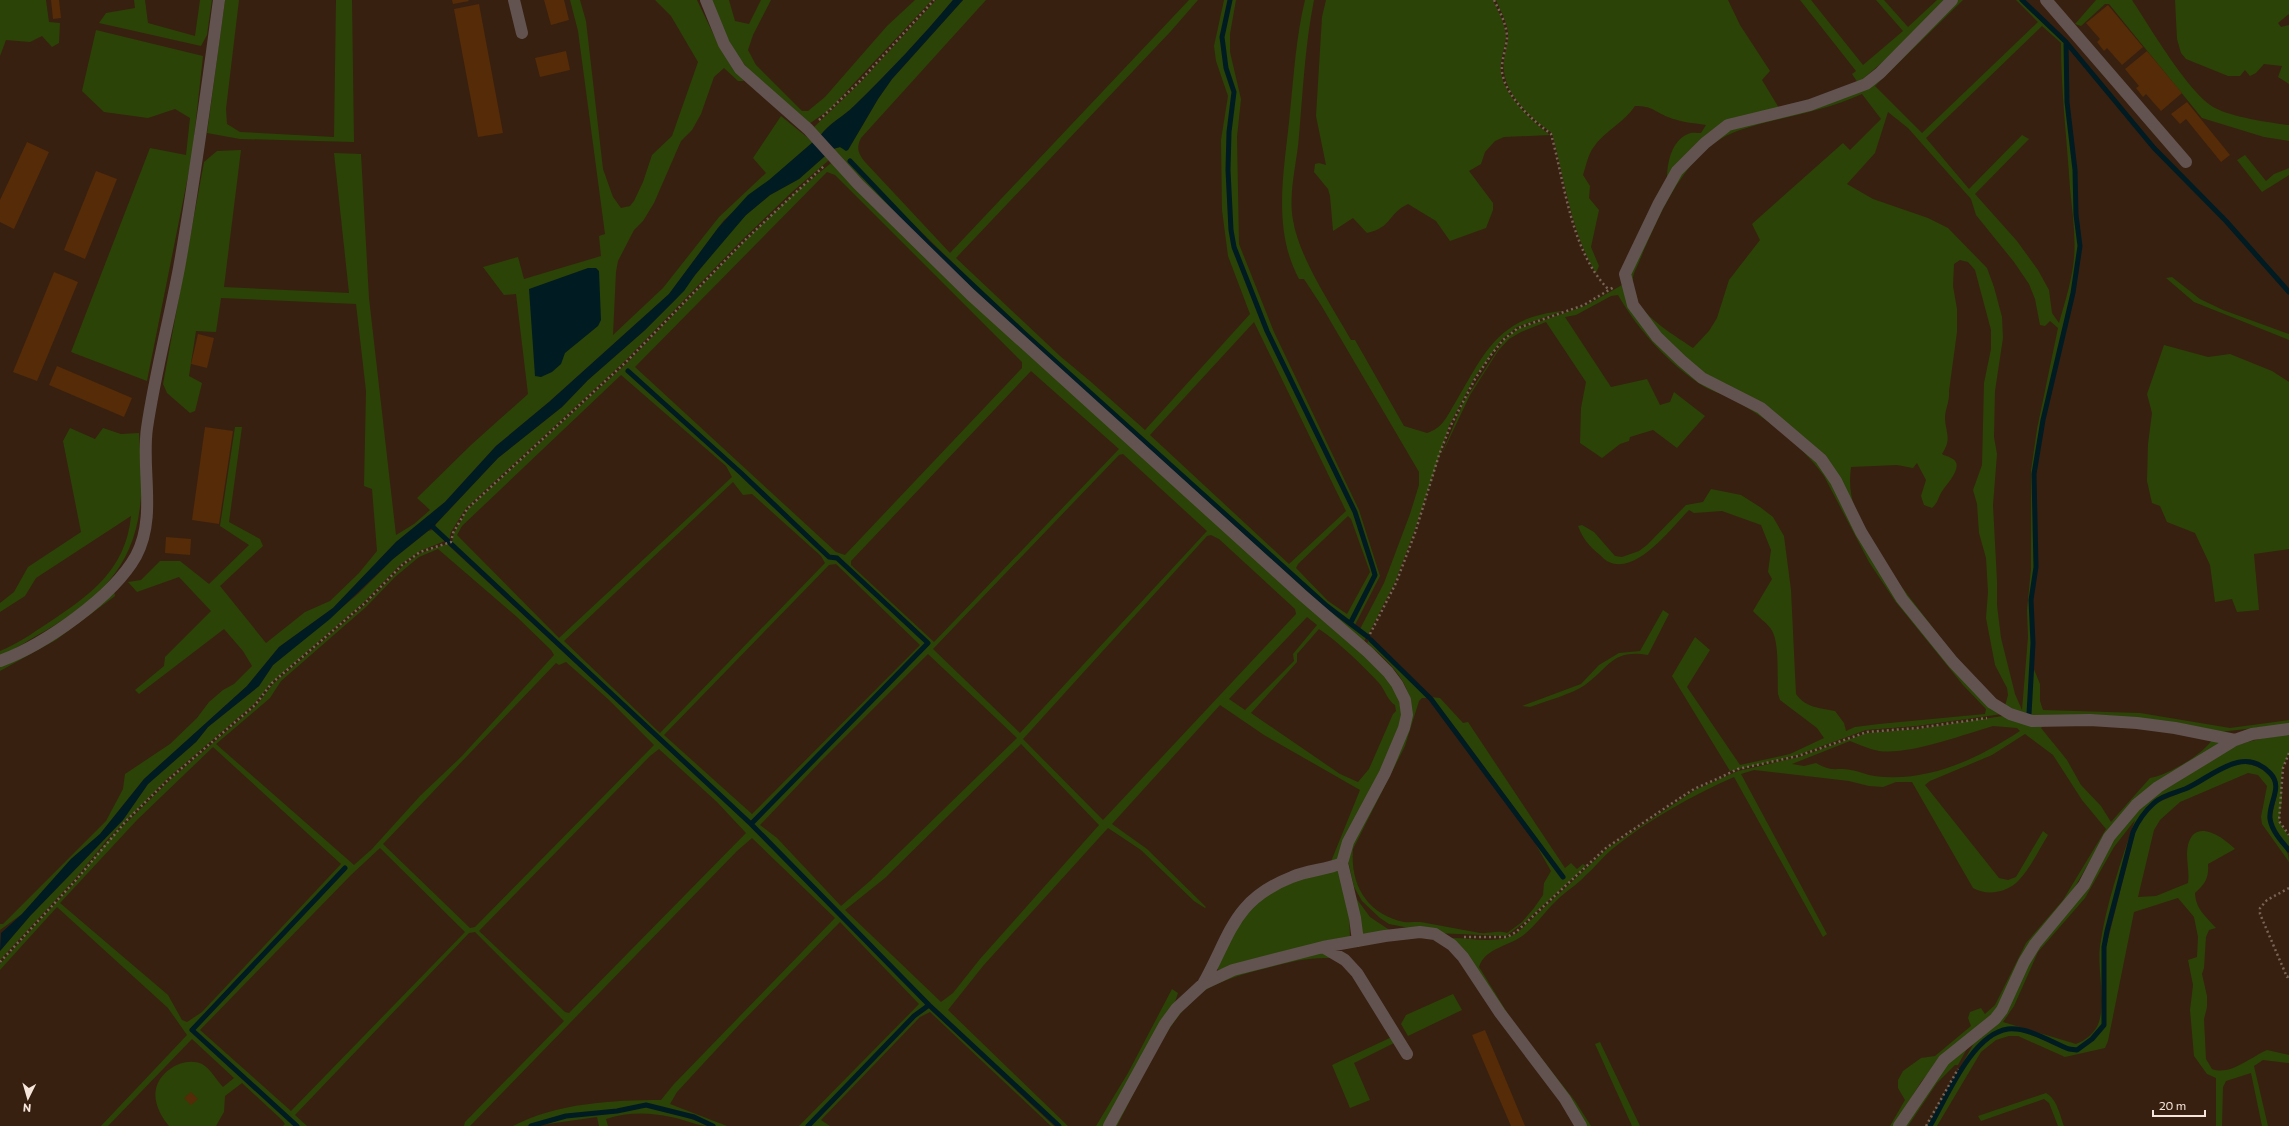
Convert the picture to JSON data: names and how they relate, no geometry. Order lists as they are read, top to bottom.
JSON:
{
  "scale_bar": "20 m",
  "north": "bottom"
}
